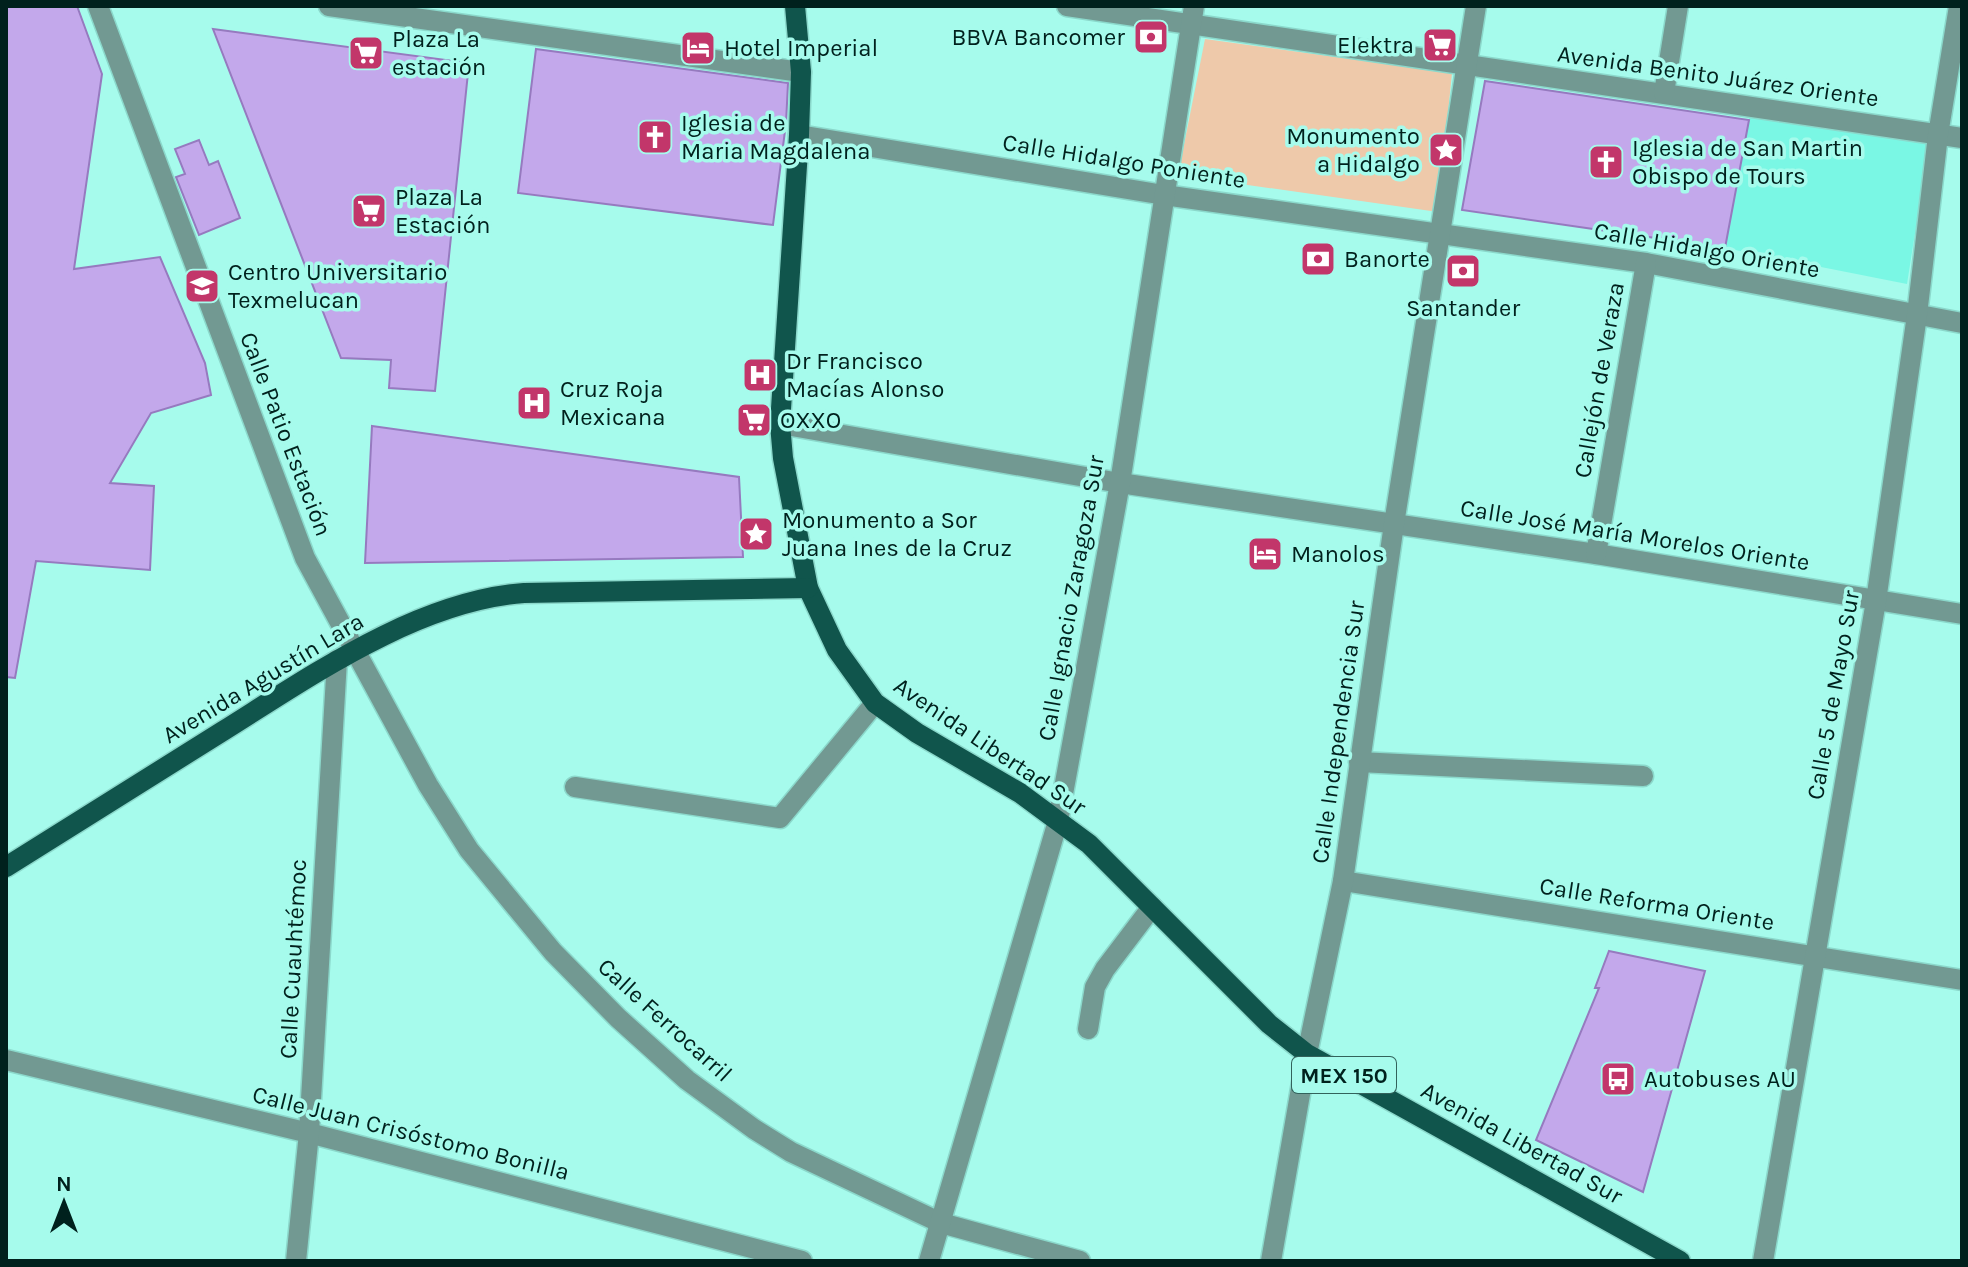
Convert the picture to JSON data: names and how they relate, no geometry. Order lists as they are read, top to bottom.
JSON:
{
  "streets": {
    "main road": ["Avenida Agustín Lara", "Avenida Libertad Sur", "MEX 150"],
    "street": [
      "Avenida Benito Juárez Oriente",
      "Calle Hidalgo Poniente",
      "Calle Hidalgo Oriente",
      "Callejón de Veraza",
      "Calle Patio Estación",
      "Calle José María Morelos Oriente",
      "Calle Ignacio Zaragoza Sur",
      "Calle 5 de Mayo Sur",
      "Calle Independencia Sur",
      "Calle Reforma Oriente",
      "Calle Cuauhtémoc",
      "Calle Ferrocarril",
      "Calle Juan Crisóstomo Bonilla"
    ]
  },
  "crossings": [
    ["Avenida Benito Juárez Oriente", "Calle Ignacio Zaragoza Sur"],
    ["Avenida Benito Juárez Oriente", "Calle 5 de Mayo Sur"],
    ["Avenida Benito Juárez Oriente", "Calle Independencia Sur"],
    ["Calle Hidalgo Poniente", "Calle Hidalgo Oriente"],
    ["Calle Hidalgo Poniente", "Calle Ignacio Zaragoza Sur"],
    ["Calle Hidalgo Poniente", "Calle Independencia Sur"],
    ["Calle Hidalgo Poniente", "Avenida Libertad Sur"],
    ["Calle Hidalgo Oriente", "Callejón de Veraza"],
    ["Calle Hidalgo Oriente", "Calle 5 de Mayo Sur"],
    ["Calle Hidalgo Oriente", "Calle Independencia Sur"],
    ["Callejón de Veraza", "Calle José María Morelos Oriente"],
    ["Calle Patio Estación", "Avenida Agustín Lara"],
    ["Calle Patio Estación", "Calle Cuauhtémoc"],
    ["Calle Patio Estación", "Calle Ferrocarril"],
    ["Calle José María Morelos Oriente", "Calle Ignacio Zaragoza Sur"],
    ["Calle José María Morelos Oriente", "Calle 5 de Mayo Sur"],
    ["Calle José María Morelos Oriente", "Calle Independencia Sur"],
    ["Calle José María Morelos Oriente", "Avenida Libertad Sur"],
    ["Calle Ignacio Zaragoza Sur", "Avenida Libertad Sur"],
    ["Calle Ignacio Zaragoza Sur", "Calle Ferrocarril"],
    ["Avenida Agustín Lara", "Avenida Libertad Sur"],
    ["Avenida Agustín Lara", "Calle Cuauhtémoc"],
    ["Avenida Agustín Lara", "Calle Ferrocarril"],
    ["Calle 5 de Mayo Sur", "Calle Reforma Oriente"],
    ["Calle Independencia Sur", "Avenida Libertad Sur"],
    ["Calle Independencia Sur", "Calle Reforma Oriente"],
    ["Avenida Libertad Sur", "MEX 150"],
    ["Calle Cuauhtémoc", "Calle Ferrocarril"],
    ["Calle Cuauhtémoc", "Calle Juan Crisóstomo Bonilla"]
  ],
  "places": {
    "bank": ["BBVA Bancomer", "Banorte", "Santander"],
    "supermarket": [
      "Elektra",
      "Plaza La estación",
      "Plaza La Estación",
      "OXXO"
    ],
    "hotel": ["Hotel Imperial", "Manolos"],
    "church": ["Iglesia de Maria Magdalena", "Iglesia de San Martin Obispo de Tours"],
    "place": ["Monumento a Hidalgo", "Monumento a Sor Juana Ines de la Cruz"],
    "school or university": ["Centro Universitario Texmelucan"],
    "hospital": ["Dr Francisco Macías Alonso", "Cruz Roja Mexicana"],
    "bus stop": ["Autobuses AU"]
  },
  "north": "top"
}
